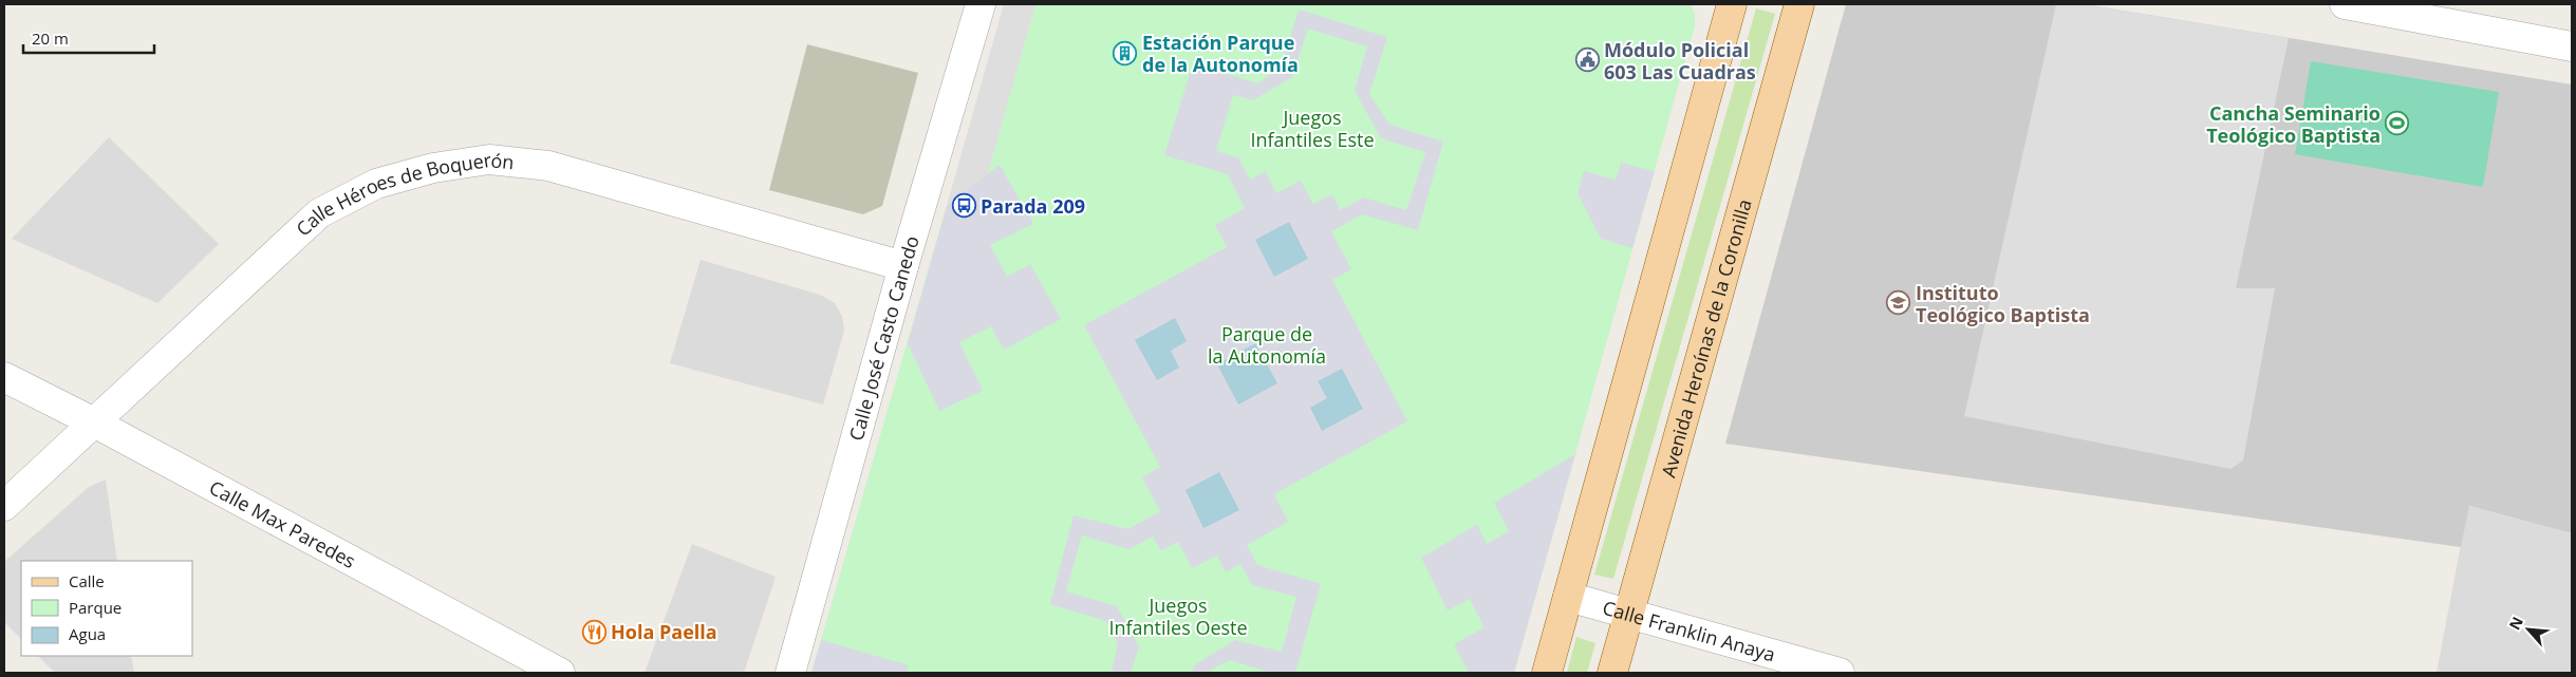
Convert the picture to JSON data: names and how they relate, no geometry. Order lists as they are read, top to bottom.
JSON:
{
  "streets": {
    "main road": ["Avenida Heroínas de la Coronilla"],
    "street": [
      "Calle Héroes de Boquerón",
      "Calle José Casto Canedo",
      "Calle Max Paredes",
      "Calle Franklin Anaya"
    ]
  },
  "crossings": [
    ["Calle Héroes de Boquerón", "Calle José Casto Canedo"],
    ["Calle Héroes de Boquerón", "Calle Max Paredes"],
    ["Avenida Heroínas de la Coronilla", "Calle Franklin Anaya"]
  ],
  "parks": ["Juegos Infantiles Este", "Parque de la Autonomía", "Juegos Infantiles Oeste"],
  "places": {
    "building": ["Estación Parque de la Autonomía"],
    "public building": ["Módulo Policial 603 Las Cuadras"],
    "sports": ["Cancha Seminario Teológico Baptista"],
    "bus stop": ["Parada 209"],
    "school or university": ["Instituto Teológico Baptista"],
    "restaurant": ["Hola Paella"]
  },
  "legend": ["Calle", "Parque", "Agua"],
  "scale_bar": "20 m",
  "north": "top left"
}
